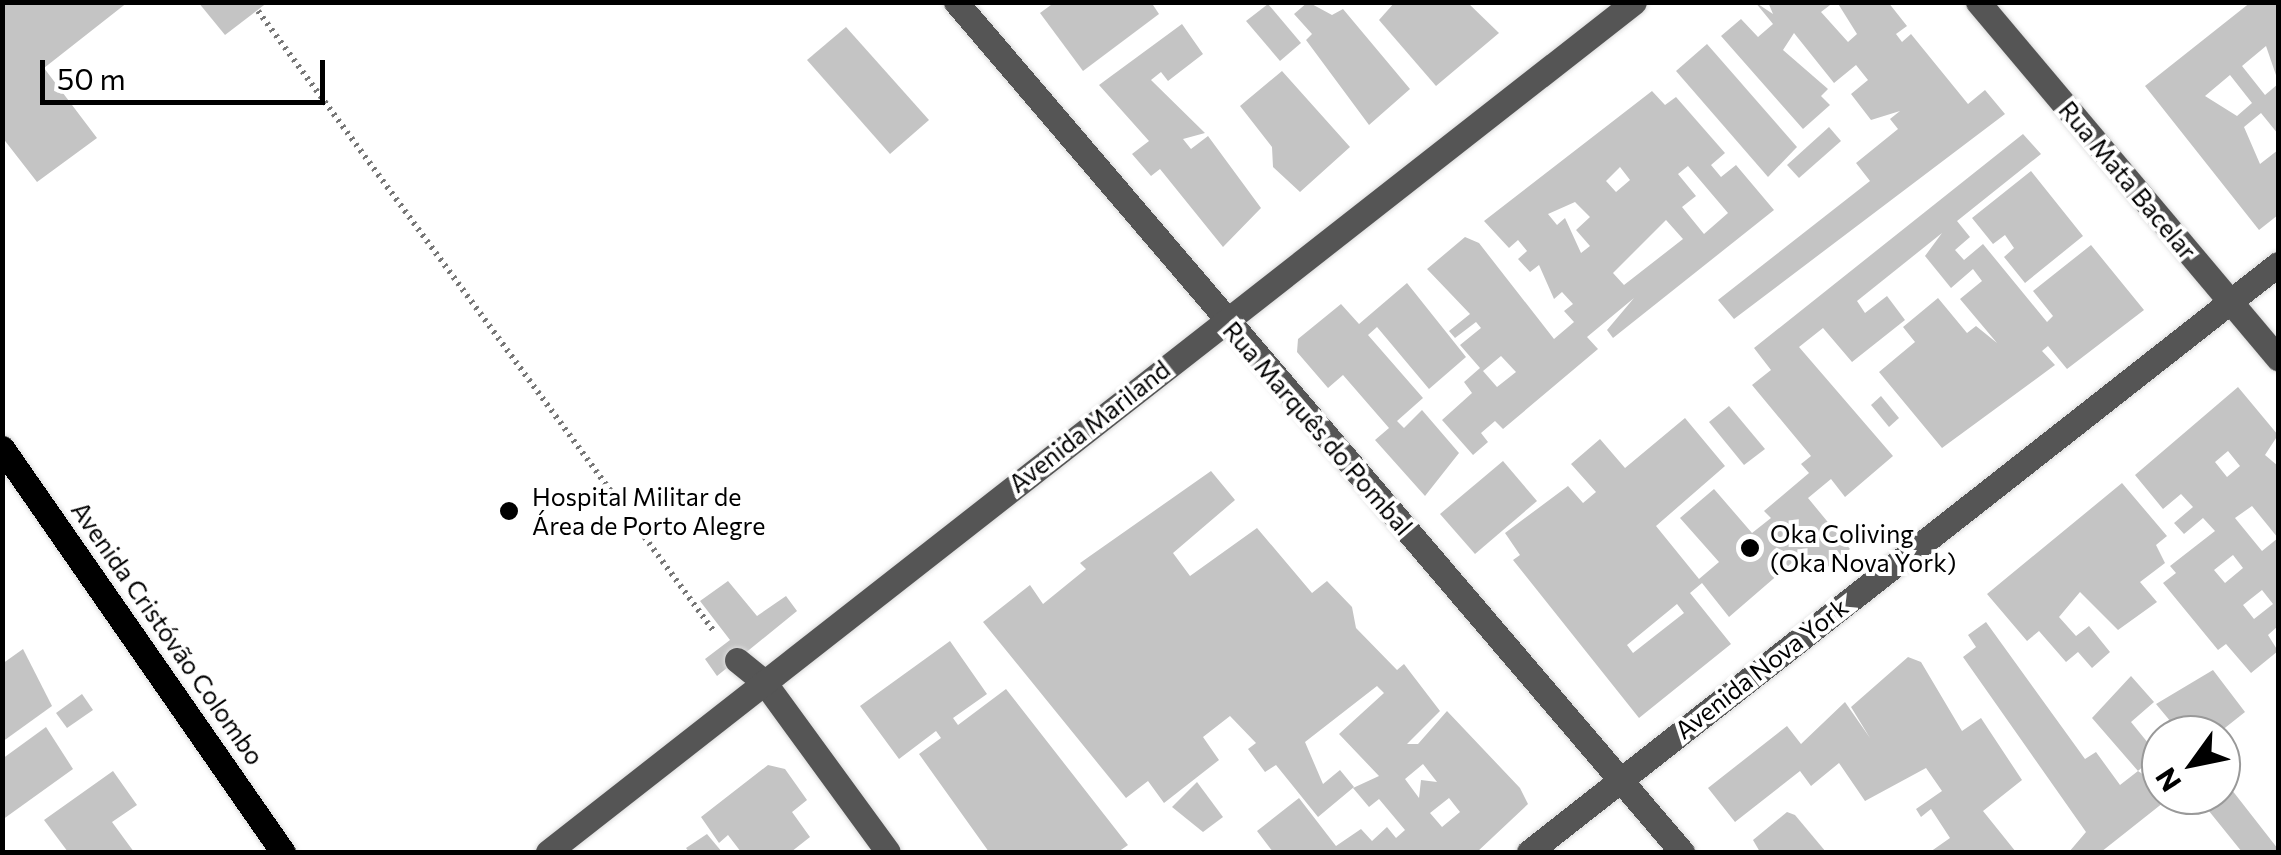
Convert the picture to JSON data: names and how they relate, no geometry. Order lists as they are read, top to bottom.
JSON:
{
  "streets": {
    "main road": ["Avenida Cristóvão Colombo"],
    "street": [
      "Rua Mata Bacelar",
      "Avenida Mariland",
      "Rua Marquês do Pombal",
      "Avenida Nova York"
    ]
  },
  "crossings": [
    ["Rua Mata Bacelar", "Avenida Nova York"],
    ["Avenida Mariland", "Rua Marquês do Pombal"],
    ["Rua Marquês do Pombal", "Avenida Nova York"]
  ],
  "places": ["Hospital Militar de Área de Porto Alegre", "Oka Coliving (Oka Nova York)"],
  "scale_bar": "50 m",
  "north": "bottom left"
}
